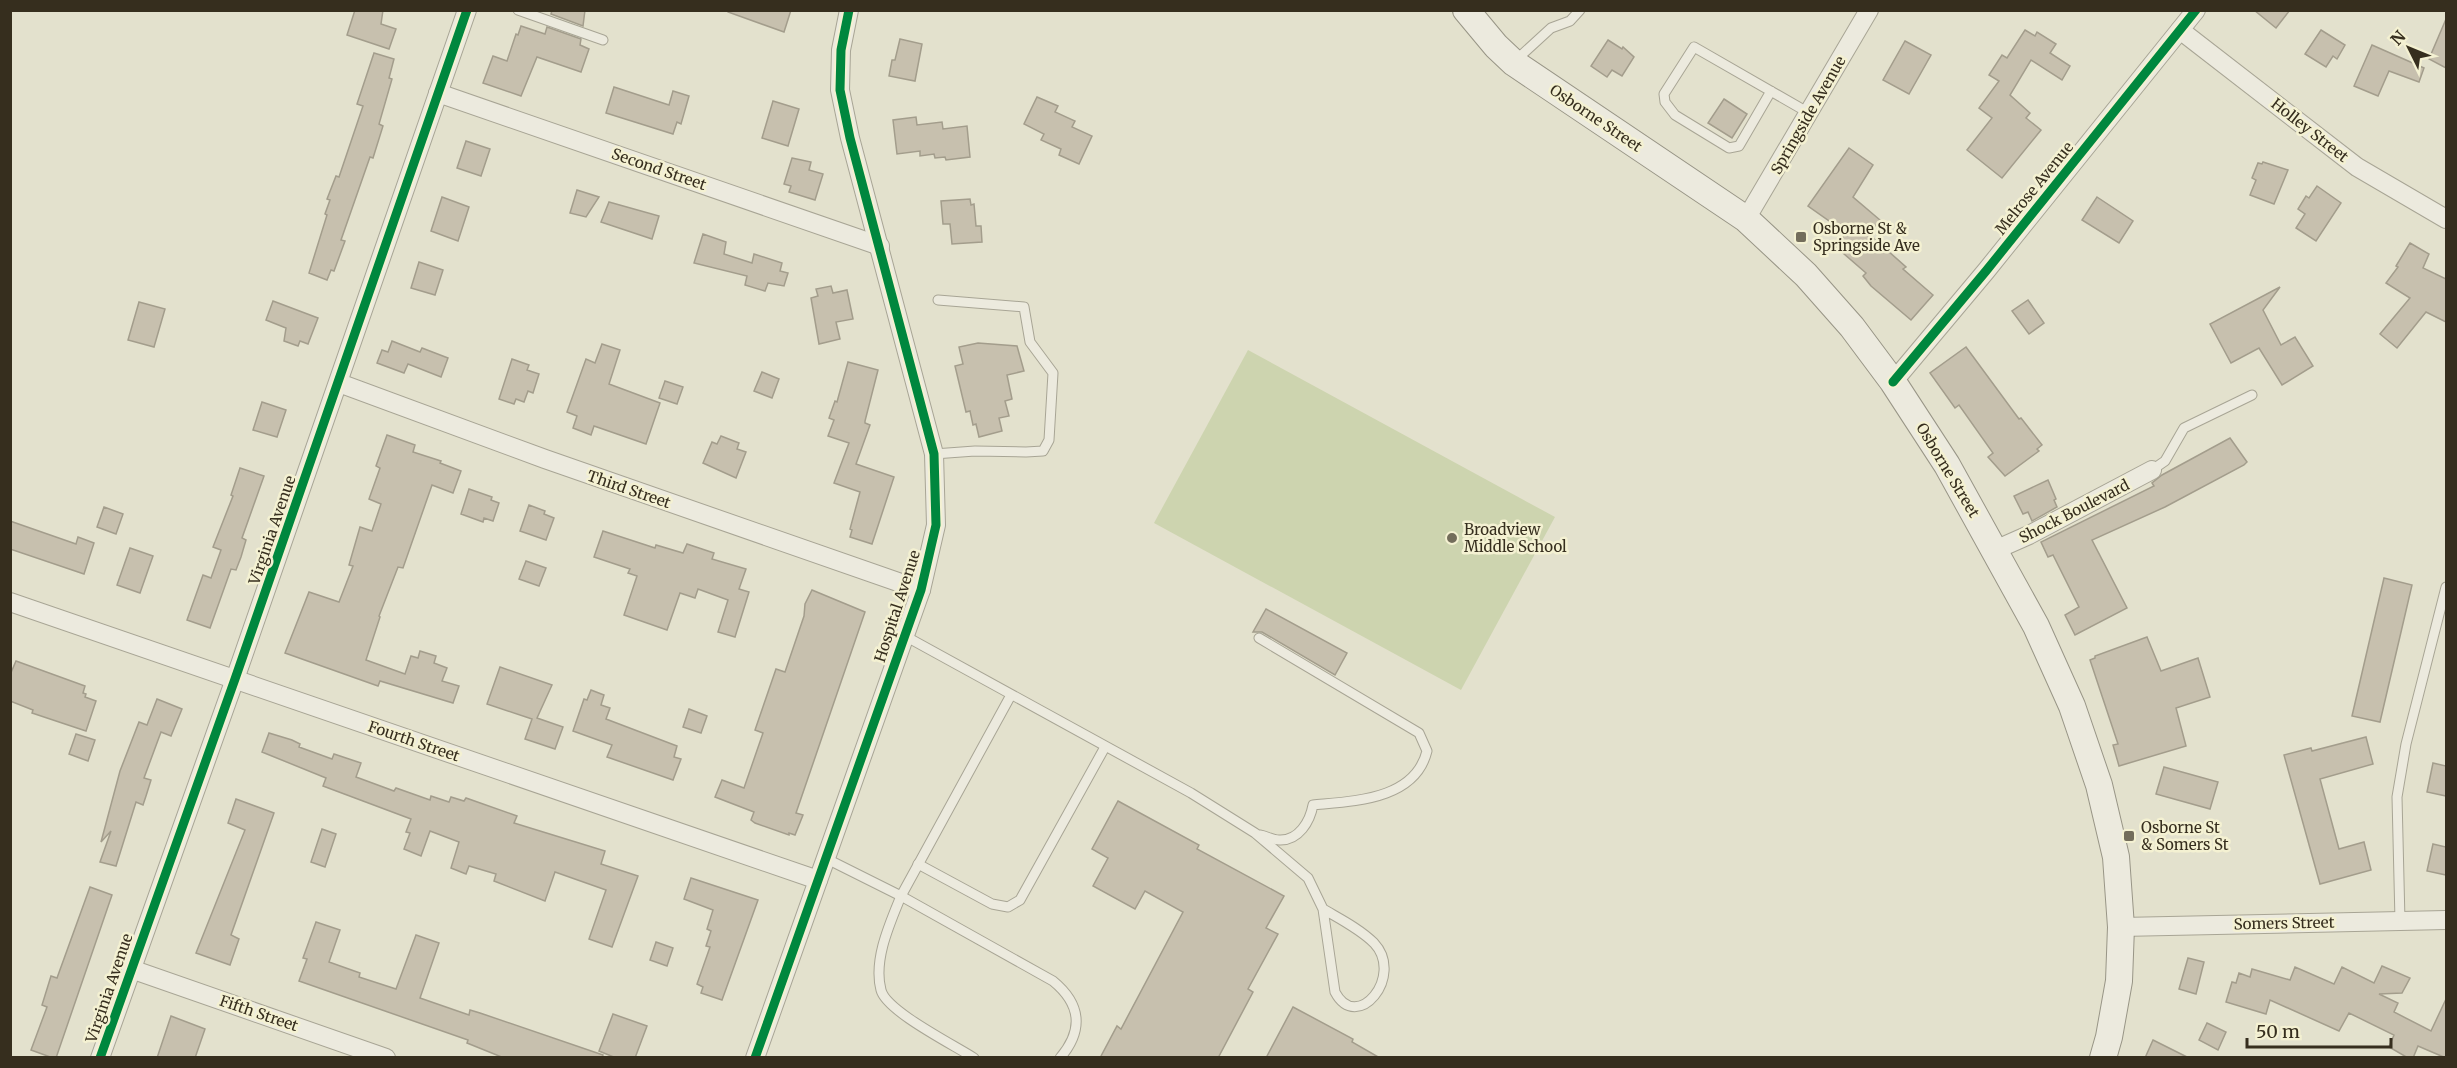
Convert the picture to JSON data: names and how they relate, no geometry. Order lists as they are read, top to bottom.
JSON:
{
  "streets": {
    "main road": ["Osborne Street"],
    "street": [
      "Springside Avenue",
      "Holley Street",
      "Second Street",
      "Melrose Avenue",
      "Third Street",
      "Shock Boulevard",
      "Virginia Avenue",
      "Hospital Avenue",
      "Fourth Street",
      "Somers Street",
      "Fifth Street"
    ]
  },
  "crossings": [
    ["Springside Avenue", "Osborne Street"],
    ["Osborne Street", "Melrose Avenue"],
    ["Osborne Street", "Shock Boulevard"],
    ["Osborne Street", "Somers Street"],
    ["Holley Street", "Melrose Avenue"],
    ["Second Street", "Virginia Avenue"],
    ["Second Street", "Hospital Avenue"],
    ["Third Street", "Virginia Avenue"],
    ["Third Street", "Hospital Avenue"],
    ["Virginia Avenue", "Fourth Street"],
    ["Virginia Avenue", "Fifth Street"],
    ["Hospital Avenue", "Fourth Street"]
  ],
  "places": {
    "transit": ["Osborne St & Springside Ave", "Osborne St & Somers St"],
    "other": ["Broadview Middle School"]
  },
  "scale_bar": "50 m",
  "north": "top left"
}
